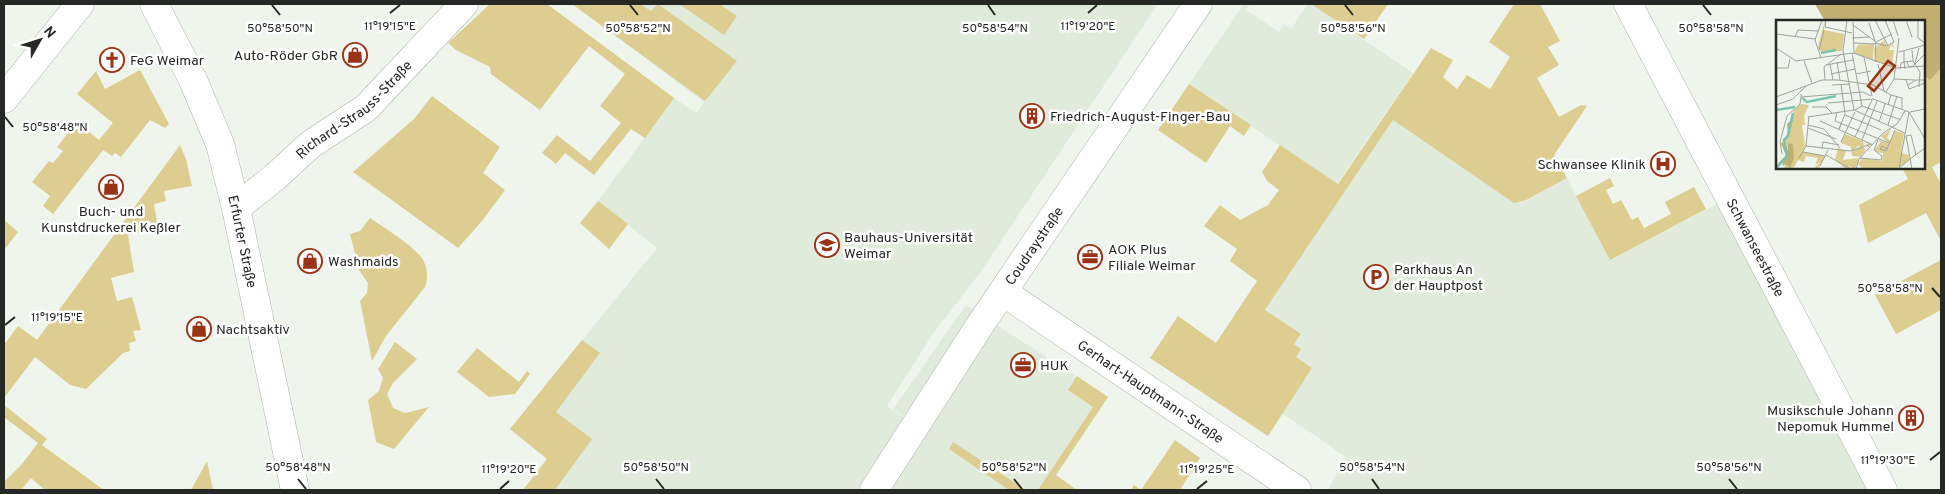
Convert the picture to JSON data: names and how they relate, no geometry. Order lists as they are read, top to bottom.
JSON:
{
  "streets": {
    "street": [
      "Richard-Strauss-Straße",
      "Erfurter Straße",
      "Coudraystraße",
      "Schwanseestraße",
      "Gerhart-Hauptmann-Straße"
    ]
  },
  "crossings": [
    ["Richard-Strauss-Straße", "Erfurter Straße"],
    ["Coudraystraße", "Gerhart-Hauptmann-Straße"]
  ],
  "places": {
    "shop": [
      "Auto-Röder GbR",
      "Buch- und Kunstdruckerei Keßler",
      "Washmaids",
      "Nachtsaktiv"
    ],
    "church": ["FeG Weimar"],
    "building": ["Friedrich-August-Finger-Bau", "Musikschule Johann Nepomuk Hummel"],
    "hospital": ["Schwansee Klinik"],
    "school or university": ["Bauhaus-Universität Weimar"],
    "office": ["AOK Plus Filiale Weimar", "HUK"],
    "parking": ["Parkhaus An der Hauptpost"]
  },
  "north": "top right",
  "coordinates": [
    "11°19'15\"E",
    "11°19'20\"E",
    "50°58'50\"N",
    "50°58'52\"N",
    "50°58'54\"N",
    "50°58'58\"N",
    "50°58'56\"N",
    "50°58'48\"N",
    "11°19'30\"E",
    "11°19'25\"E"
  ]
}
